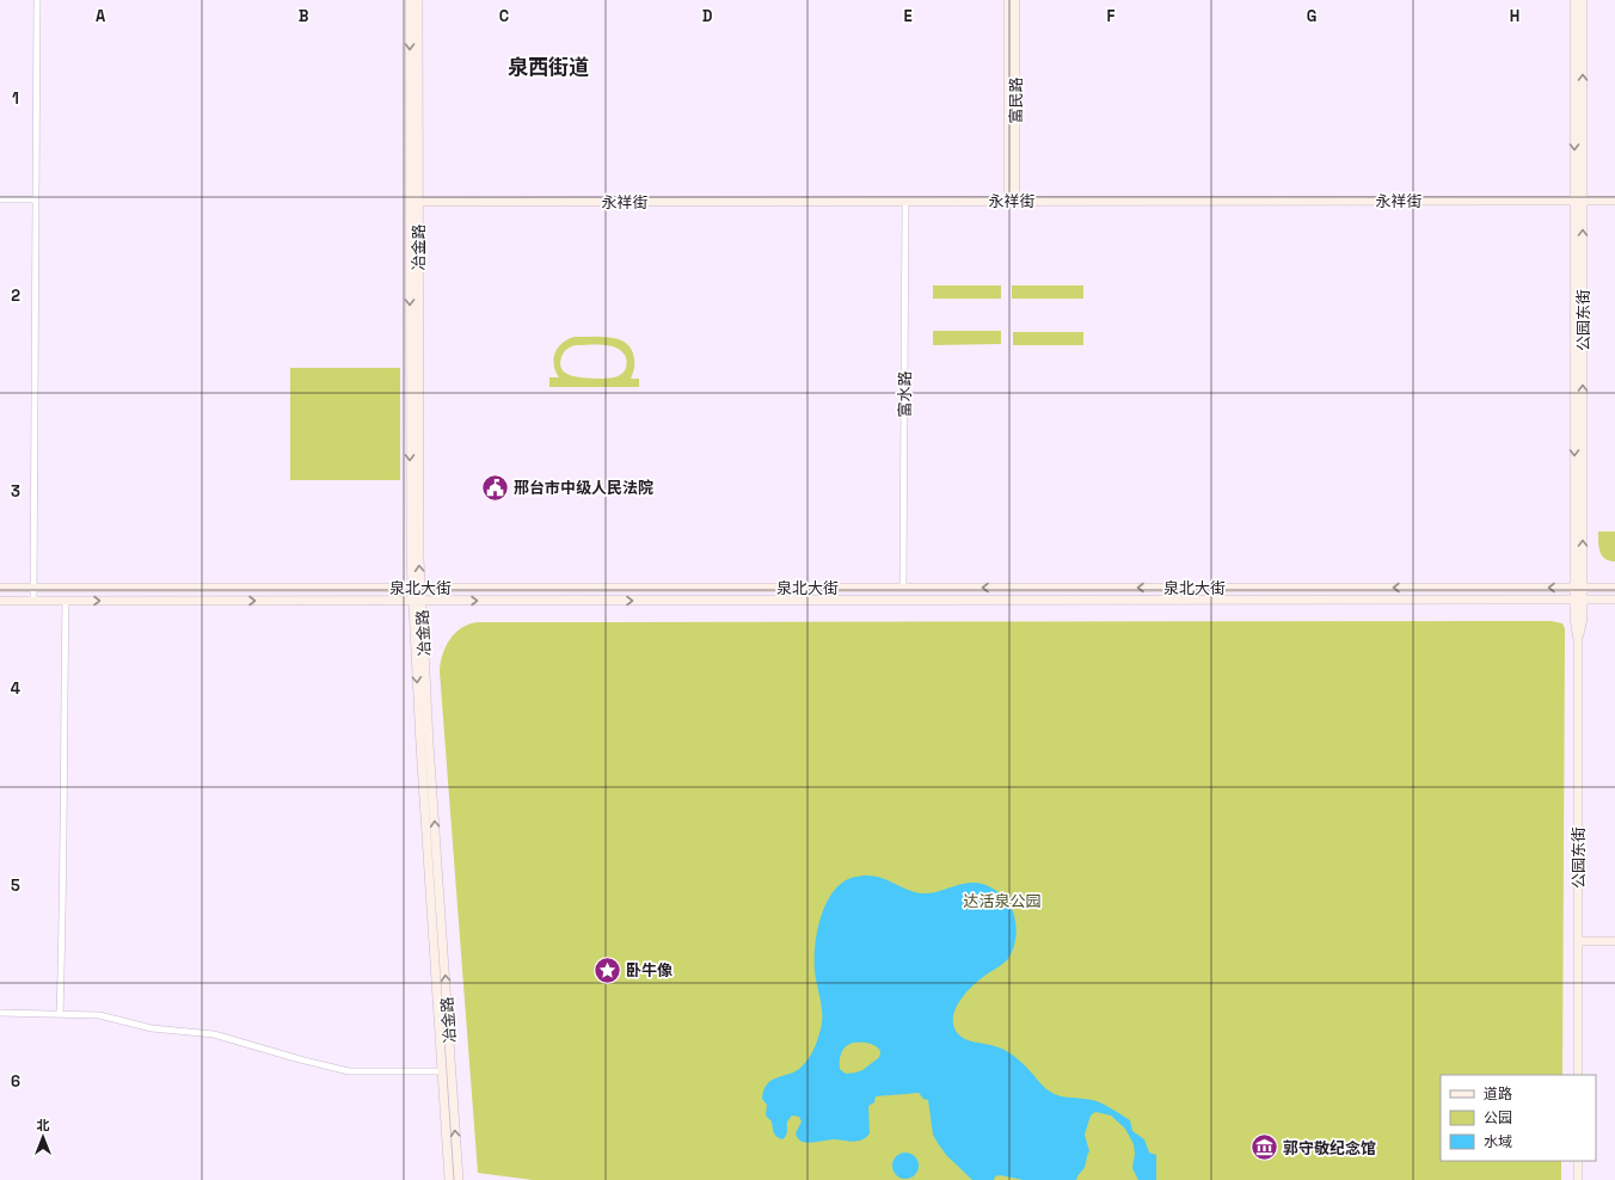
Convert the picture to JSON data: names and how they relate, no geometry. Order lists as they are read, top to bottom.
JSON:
{
  "streets": {
    "street": [
      "富民路",
      "永祥街",
      "冶金路",
      "公园东街",
      "富水路",
      "泉北大街"
    ]
  },
  "crossings": [
    ["富民路", "永祥街"],
    ["永祥街", "冶金路"],
    ["永祥街", "公园东街"],
    ["永祥街", "富水路"],
    ["冶金路", "泉北大街"],
    ["公园东街", "泉北大街"],
    ["富水路", "泉北大街"]
  ],
  "districts": ["泉西街道"],
  "parks": ["达活泉公园"],
  "places": {
    "public building": ["邢台市中级人民法院"],
    "place": ["卧牛像"],
    "museum": ["郭守敬纪念馆"]
  },
  "legend": ["道路", "公园", "水域"],
  "north": "top",
  "grid": {
    "columns": [
      "A",
      "B",
      "C",
      "D",
      "E",
      "F",
      "G",
      "H"
    ],
    "rows": [
      "1",
      "2",
      "3",
      "4",
      "5",
      "6"
    ]
  }
}
